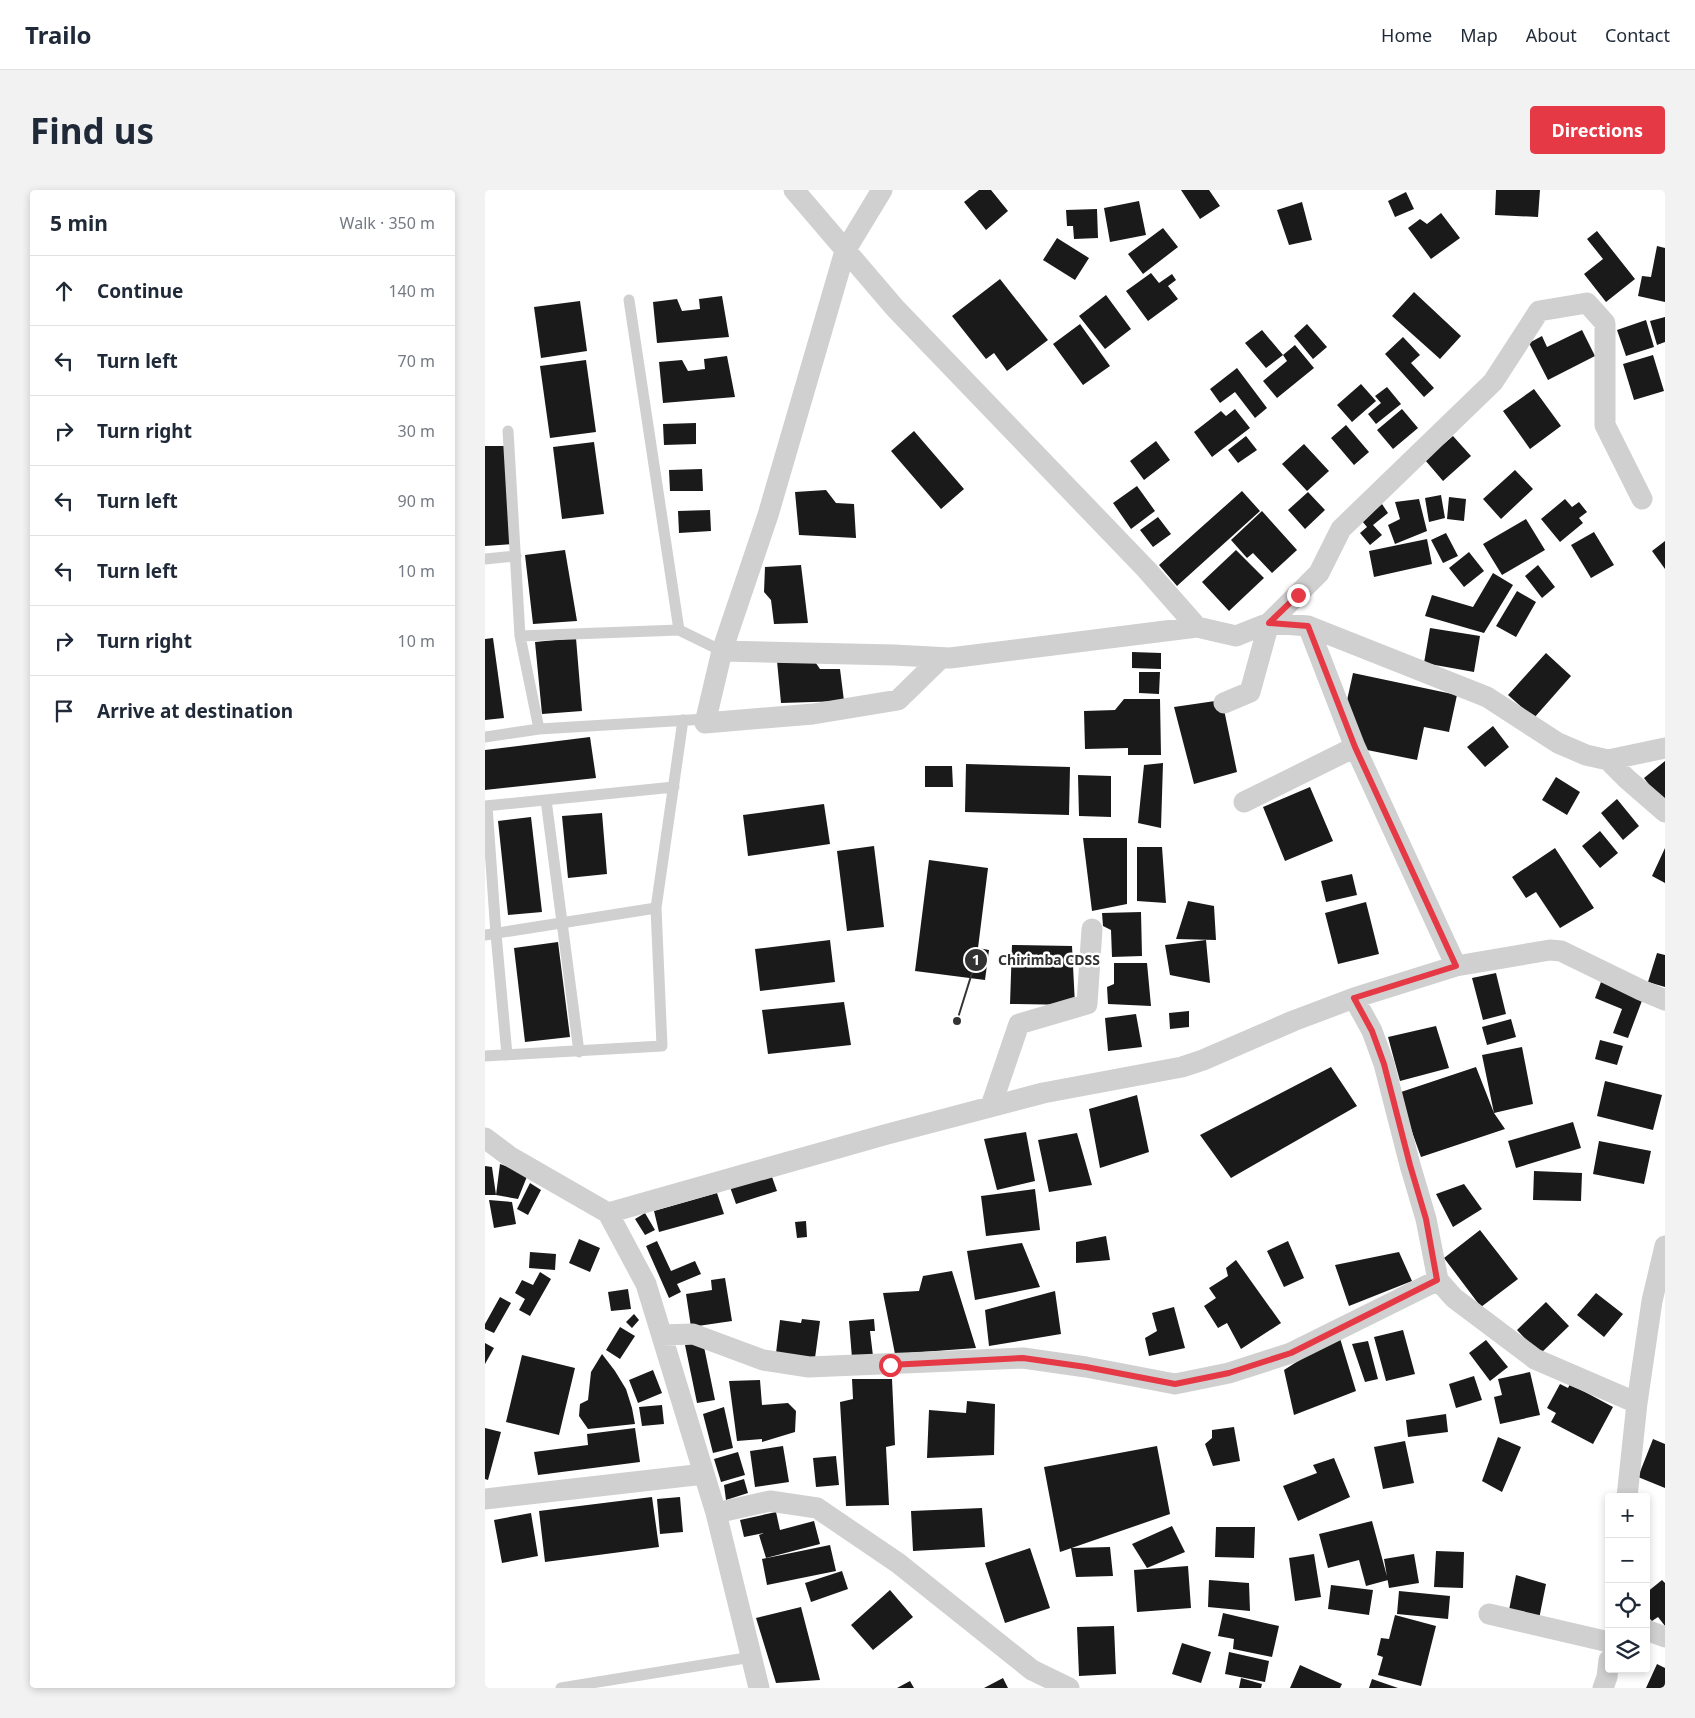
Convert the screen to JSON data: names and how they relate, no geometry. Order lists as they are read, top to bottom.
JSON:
{
  "places": ["Chirimba CDSS"],
  "page": {
    "header": "Trailo",
    "nav": [
      "Home",
      "Map",
      "About",
      "Contact"
    ],
    "buttons": "Directions",
    "title": "Find us",
    "heading": ["5 min", "Walk · 350 m"],
    "list": [
      ["Continue", "140 m"],
      ["Turn left", "70 m"],
      ["Turn right", "30 m"],
      ["Turn left", "90 m"],
      ["Turn left", "10 m"],
      ["Turn right", "10 m"],
      "Arrive at destination"
    ],
    "map_buttons": ["+", "−"]
  }
}
